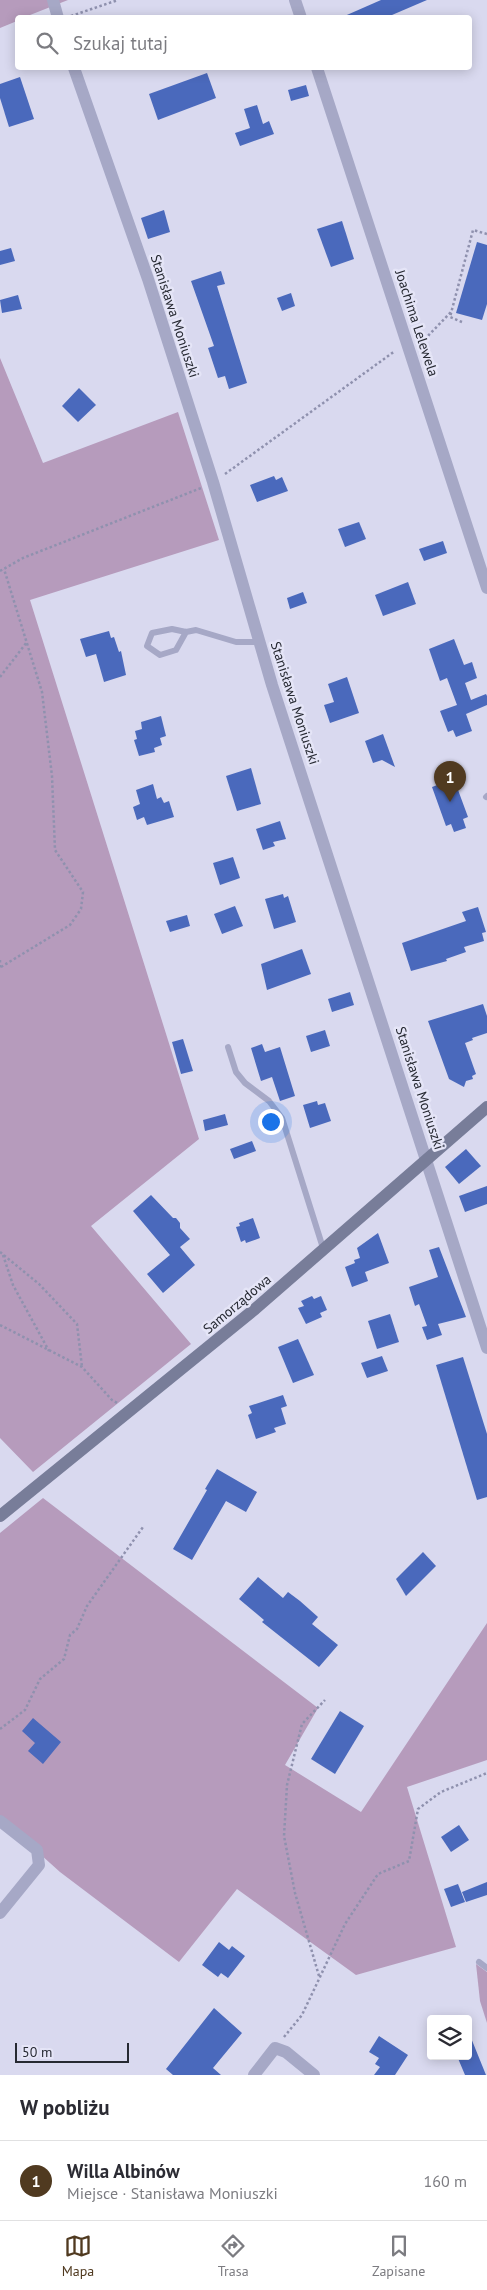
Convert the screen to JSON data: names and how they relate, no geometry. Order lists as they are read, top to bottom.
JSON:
{
  "streets": {
    "street": ["Stanisława Moniuszki", "Joachima Lelewela", "Samorządowa"]
  },
  "crossings": [
    ["Stanisława Moniuszki", "Samorządowa"]
  ],
  "scale_bar": "50 m",
  "page": {
    "search": "Szukaj tutaj",
    "pins": "1",
    "scale": "50 m",
    "heading": "W pobliżu",
    "list": [
      {
        "mark": "1",
        "name": "Willa Albinów",
        "note": "Miejsce · Stanisława Moniuszki",
        "value": "160 m"
      }
    ],
    "nav": ["Mapa", "Trasa", "Zapisane"]
  }
}
